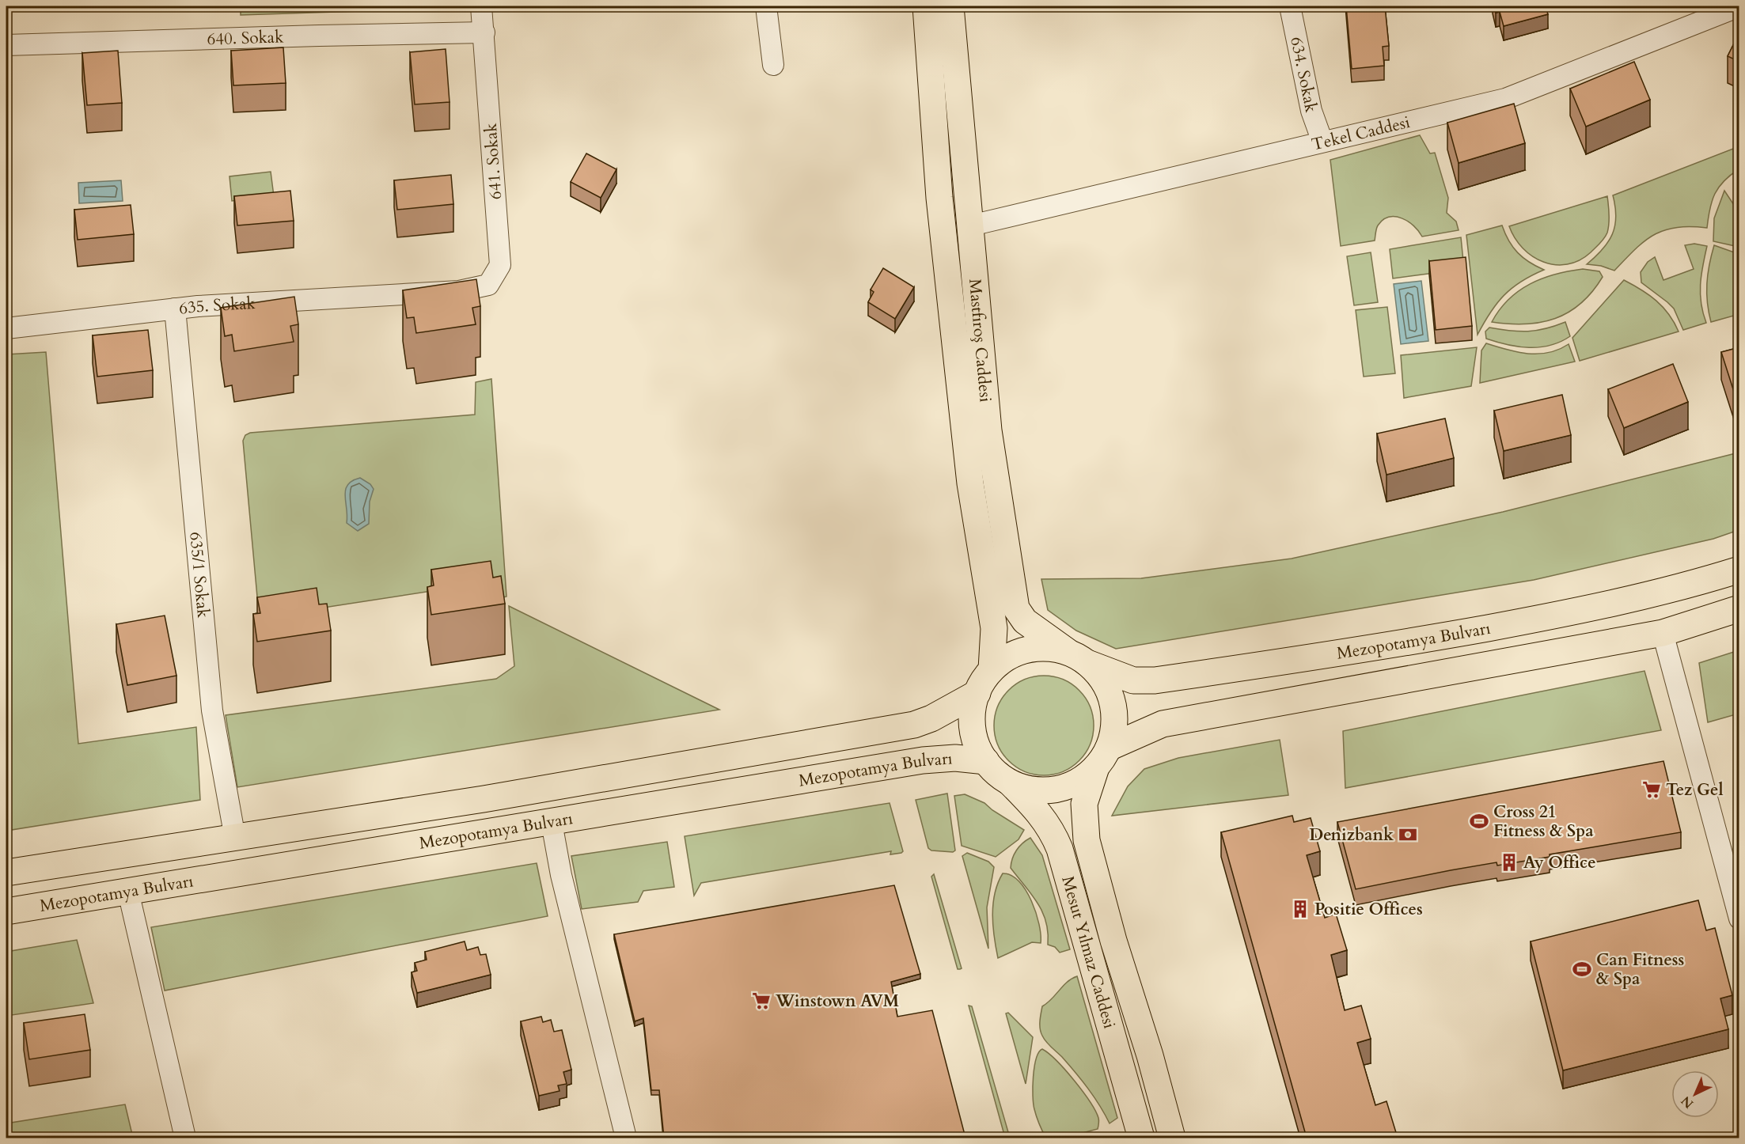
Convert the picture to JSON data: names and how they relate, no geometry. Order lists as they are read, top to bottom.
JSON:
{
  "streets": {
    "main road": ["Mastfıroş Caddesi", "Mezopotamya Bulvarı", "Mesut Yılmaz Caddesi"],
    "street": [
      "640. Sokak",
      "634. Sokak",
      "Tekel Caddesi",
      "641. Sokak",
      "635. Sokak",
      "635/1 Sokak"
    ]
  },
  "crossings": [
    ["640. Sokak", "641. Sokak"],
    ["634. Sokak", "Tekel Caddesi"],
    ["Tekel Caddesi", "Mastfıroş Caddesi"],
    ["641. Sokak", "635. Sokak"],
    ["635. Sokak", "635/1 Sokak"],
    ["Mastfıroş Caddesi", "Mezopotamya Bulvarı"],
    ["Mastfıroş Caddesi", "Mesut Yılmaz Caddesi"],
    ["635/1 Sokak", "Mezopotamya Bulvarı"],
    ["Mezopotamya Bulvarı", "Mesut Yılmaz Caddesi"]
  ],
  "places": {
    "supermarket": ["Tez Gel", "Winstown AVM"],
    "sports": ["Cross 21 Fitness & Spa", "Can Fitness & Spa"],
    "bank": ["Denizbank"],
    "building": ["Ay Office", "Positie Offices"]
  },
  "north": "bottom left"
}
